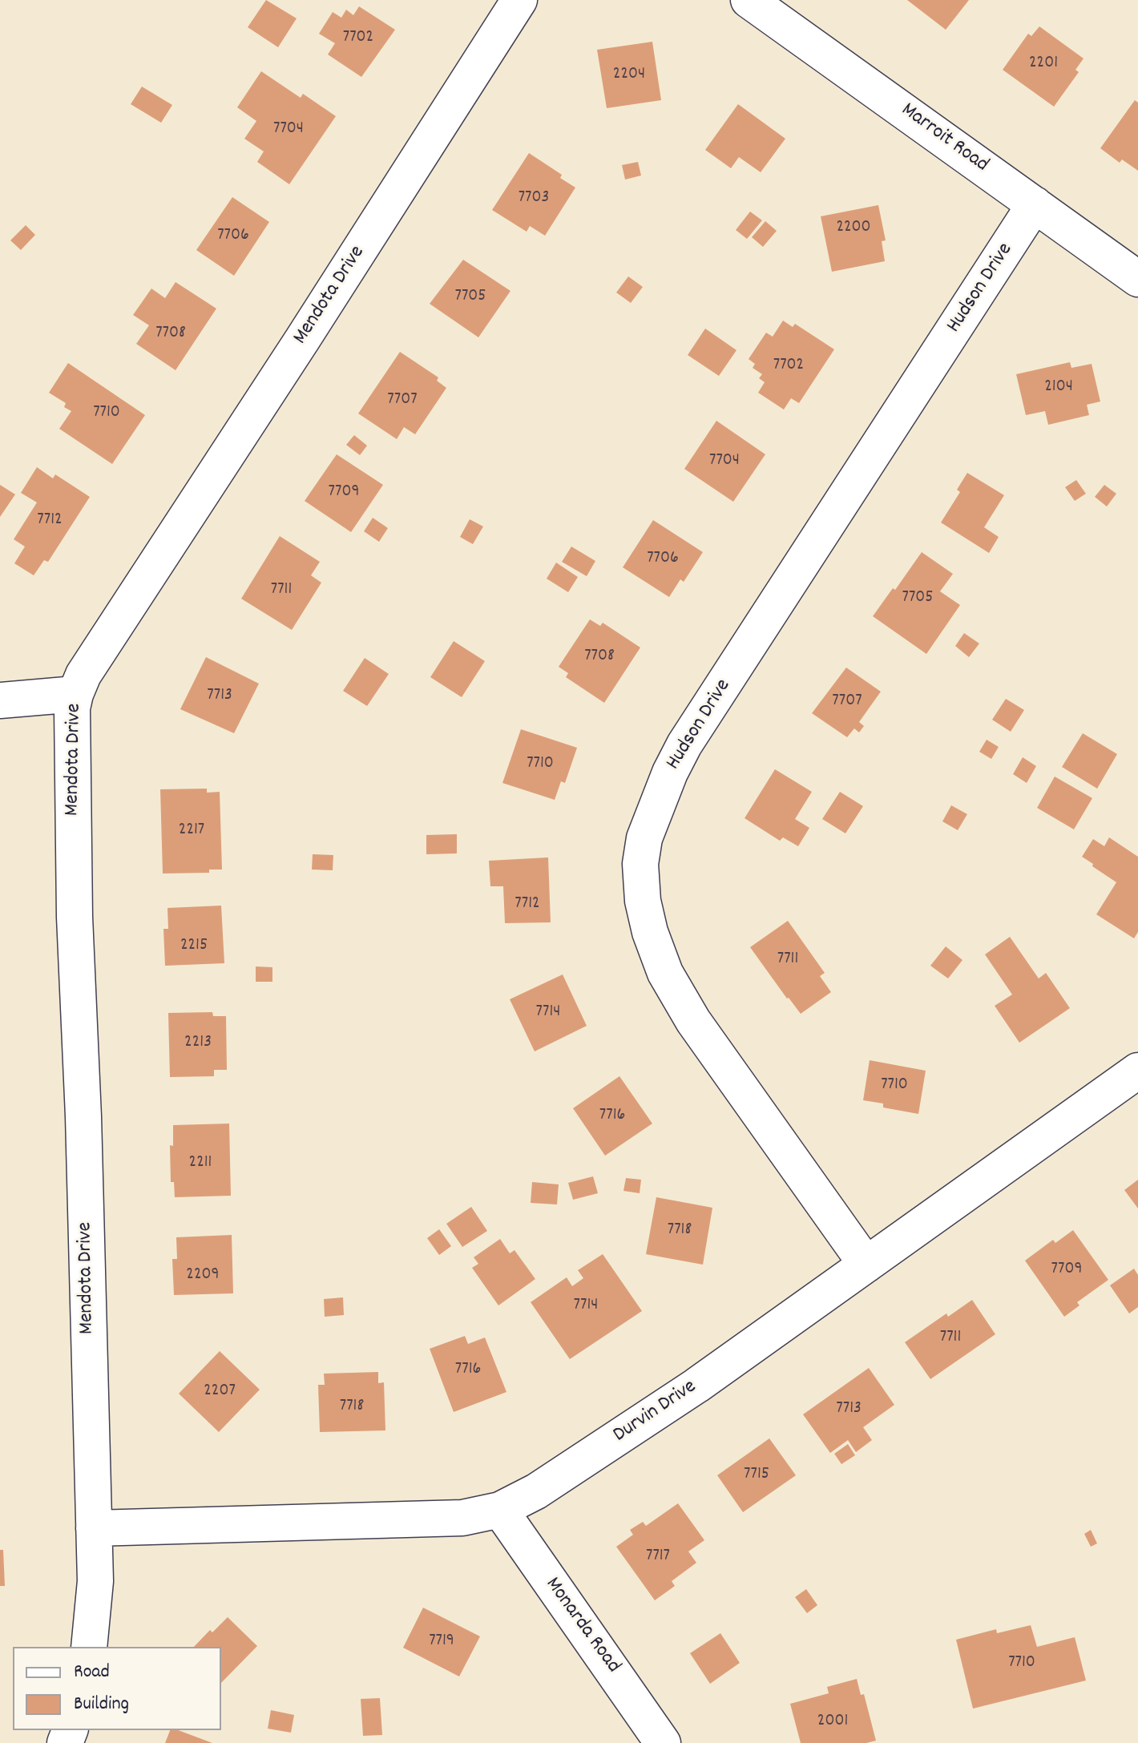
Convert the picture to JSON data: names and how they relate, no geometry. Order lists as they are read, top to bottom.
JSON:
{
  "streets": {
    "street": [
      "Marroit Road",
      "Hudson Drive",
      "Mendota Drive",
      "Durvin Drive",
      "Monarda Road"
    ]
  },
  "crossings": [
    ["Marroit Road", "Hudson Drive"],
    ["Hudson Drive", "Durvin Drive"],
    ["Mendota Drive", "Durvin Drive"],
    ["Durvin Drive", "Monarda Road"]
  ],
  "house_numbers": [
    "7702",
    "2201",
    "2204",
    "7704",
    "7703",
    "2200",
    "7706",
    "7705",
    "7708",
    "7702",
    "2104",
    "7707",
    "7710",
    "7704",
    "7709",
    "7712",
    "7706",
    "7711",
    "7705",
    "7708",
    "7713",
    "7707",
    "7710",
    "2217",
    "7712",
    "2215",
    "7711",
    "7714",
    "2213",
    "7710",
    "7716",
    "2211",
    "7718",
    "7709",
    "2209",
    "7714",
    "7711",
    "7716",
    "2207",
    "7718",
    "7713",
    "7715",
    "7717",
    "7719",
    "7710",
    "2001"
  ],
  "legend": ["Road", "Building"]
}
